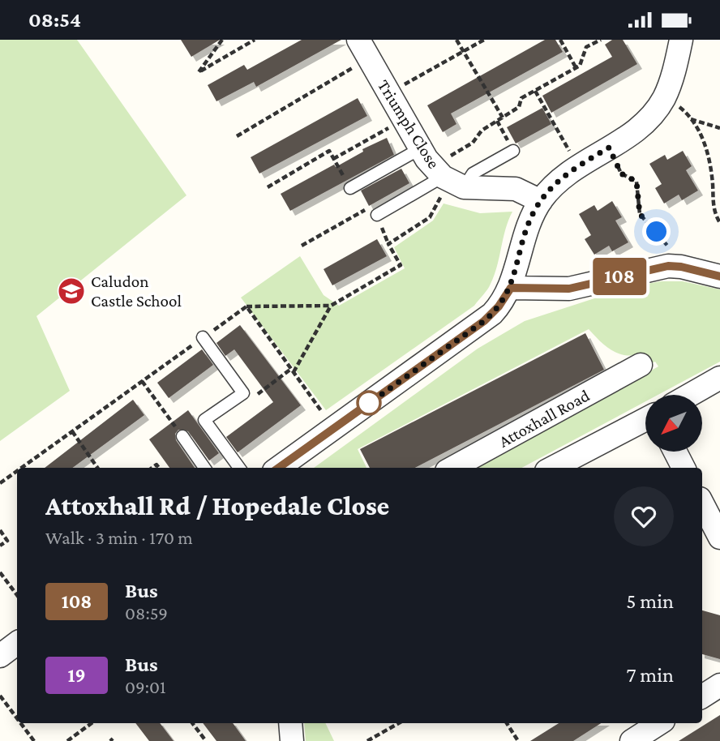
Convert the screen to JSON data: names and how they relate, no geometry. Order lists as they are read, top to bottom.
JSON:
{
  "streets": {
    "street": ["Triumph Close", "Attoxhall Road"]
  },
  "places": {
    "school or university": ["Caludon Castle School"]
  },
  "lines": ["bus line 108"],
  "north": "bottom left",
  "page": {
    "status": "08:54",
    "on_map": "108",
    "heading": ["Attoxhall Rd / Hopedale Close", "Walk · 3 min · 170 m"],
    "list": [
      {
        "mark": "108",
        "name": "Bus",
        "note": "08:59",
        "value": "5 min"
      },
      {
        "mark": "19",
        "name": "Bus",
        "note": "09:01",
        "value": "7 min"
      }
    ]
  }
}
